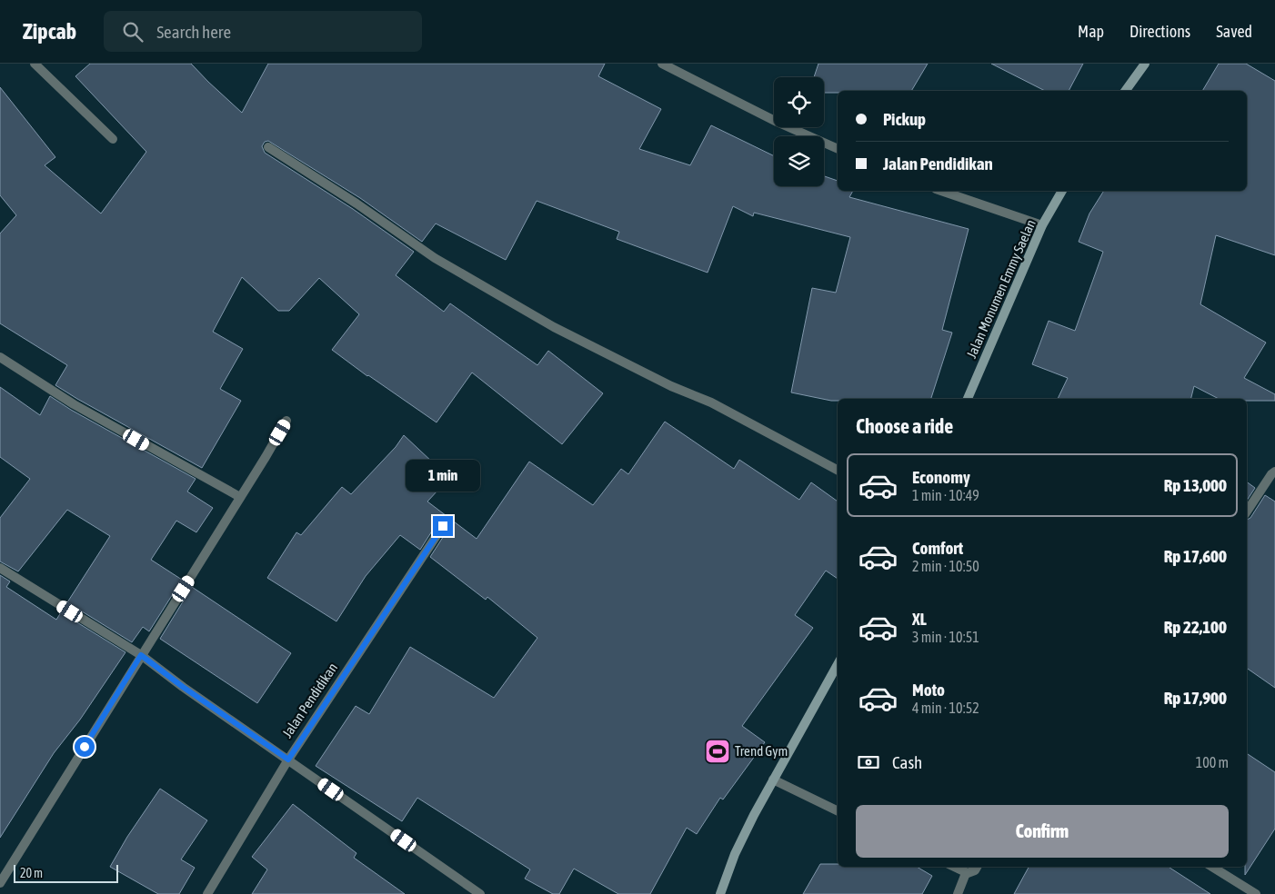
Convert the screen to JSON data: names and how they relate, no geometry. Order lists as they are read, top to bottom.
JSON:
{
  "streets": {
    "street": ["Jalan Monumen Emmy Saelan", "Jalan Pendidikan"]
  },
  "places": {
    "sports": ["Trend Gym"]
  },
  "scale_bar": "20 m",
  "page": {
    "header": "Zipcab",
    "search": "Search here",
    "nav": ["Map", "Directions", "Saved"],
    "banner": ["Pickup", "Jalan Pendidikan"],
    "heading": "Choose a ride",
    "list": [
      {
        "name": "Economy",
        "note": "1 min · 10:49",
        "value": "Rp 13,000"
      },
      {
        "name": "Comfort",
        "note": "2 min · 10:50",
        "value": "Rp 17,600"
      },
      {
        "name": "XL",
        "note": "3 min · 10:51",
        "value": "Rp 22,100"
      },
      {
        "name": "Moto",
        "note": "4 min · 10:52",
        "value": "Rp 17,900"
      }
    ],
    "bubble": "1 min",
    "pay": ["Cash", "100 m"],
    "buttons": "Confirm",
    "scale": "20 m"
  }
}
